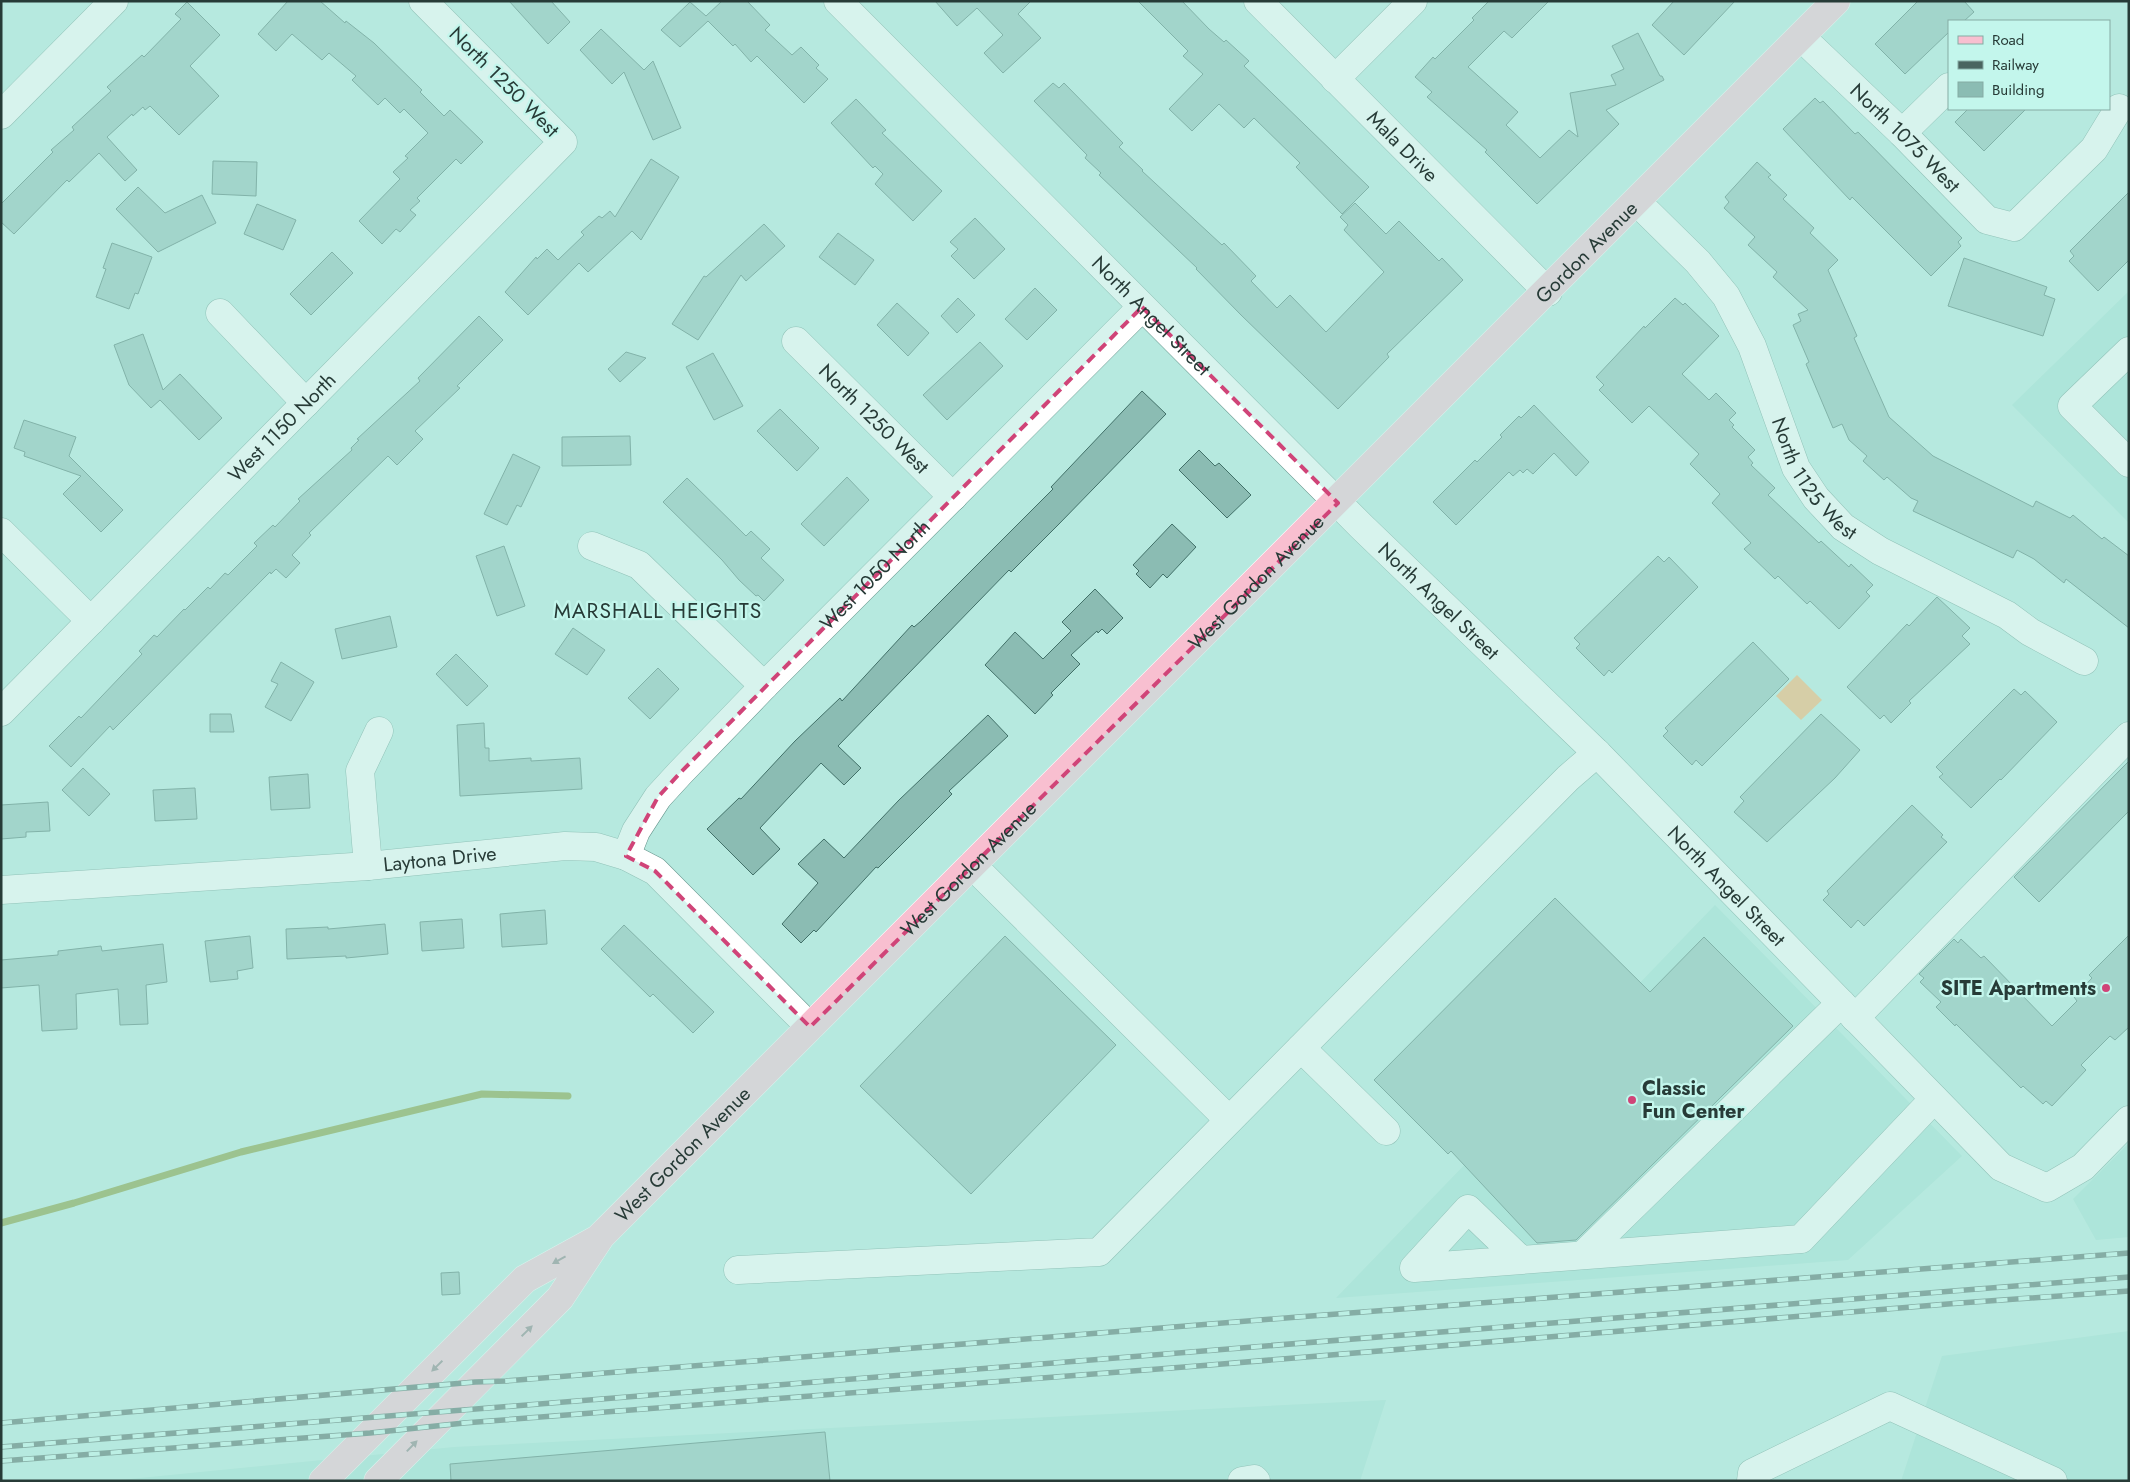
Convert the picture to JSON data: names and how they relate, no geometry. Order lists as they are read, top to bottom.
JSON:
{
  "streets": {
    "main road": ["Gordon Avenue", "West Gordon Avenue"],
    "street": [
      "North 1250 West",
      "North 1075 West",
      "Mala Drive",
      "North Angel Street",
      "West 1150 North",
      "North 1125 West",
      "West 1050 North",
      "Laytona Drive"
    ]
  },
  "crossings": [
    ["North 1250 West", "West 1150 North"],
    ["North 1250 West", "West 1050 North"],
    ["North 1075 West", "Gordon Avenue"],
    ["Mala Drive", "Gordon Avenue"],
    ["Gordon Avenue", "North Angel Street"],
    ["Gordon Avenue", "North 1125 West"],
    ["Gordon Avenue", "West Gordon Avenue"],
    ["North Angel Street", "West 1050 North"],
    ["North Angel Street", "West Gordon Avenue"],
    ["West 1050 North", "Laytona Drive"],
    ["West Gordon Avenue", "Laytona Drive"]
  ],
  "districts": ["MARSHALL HEIGHTS"],
  "places": ["SITE Apartments", "Classic Fun Center"],
  "legend": ["Road", "Railway", "Building"]
}
